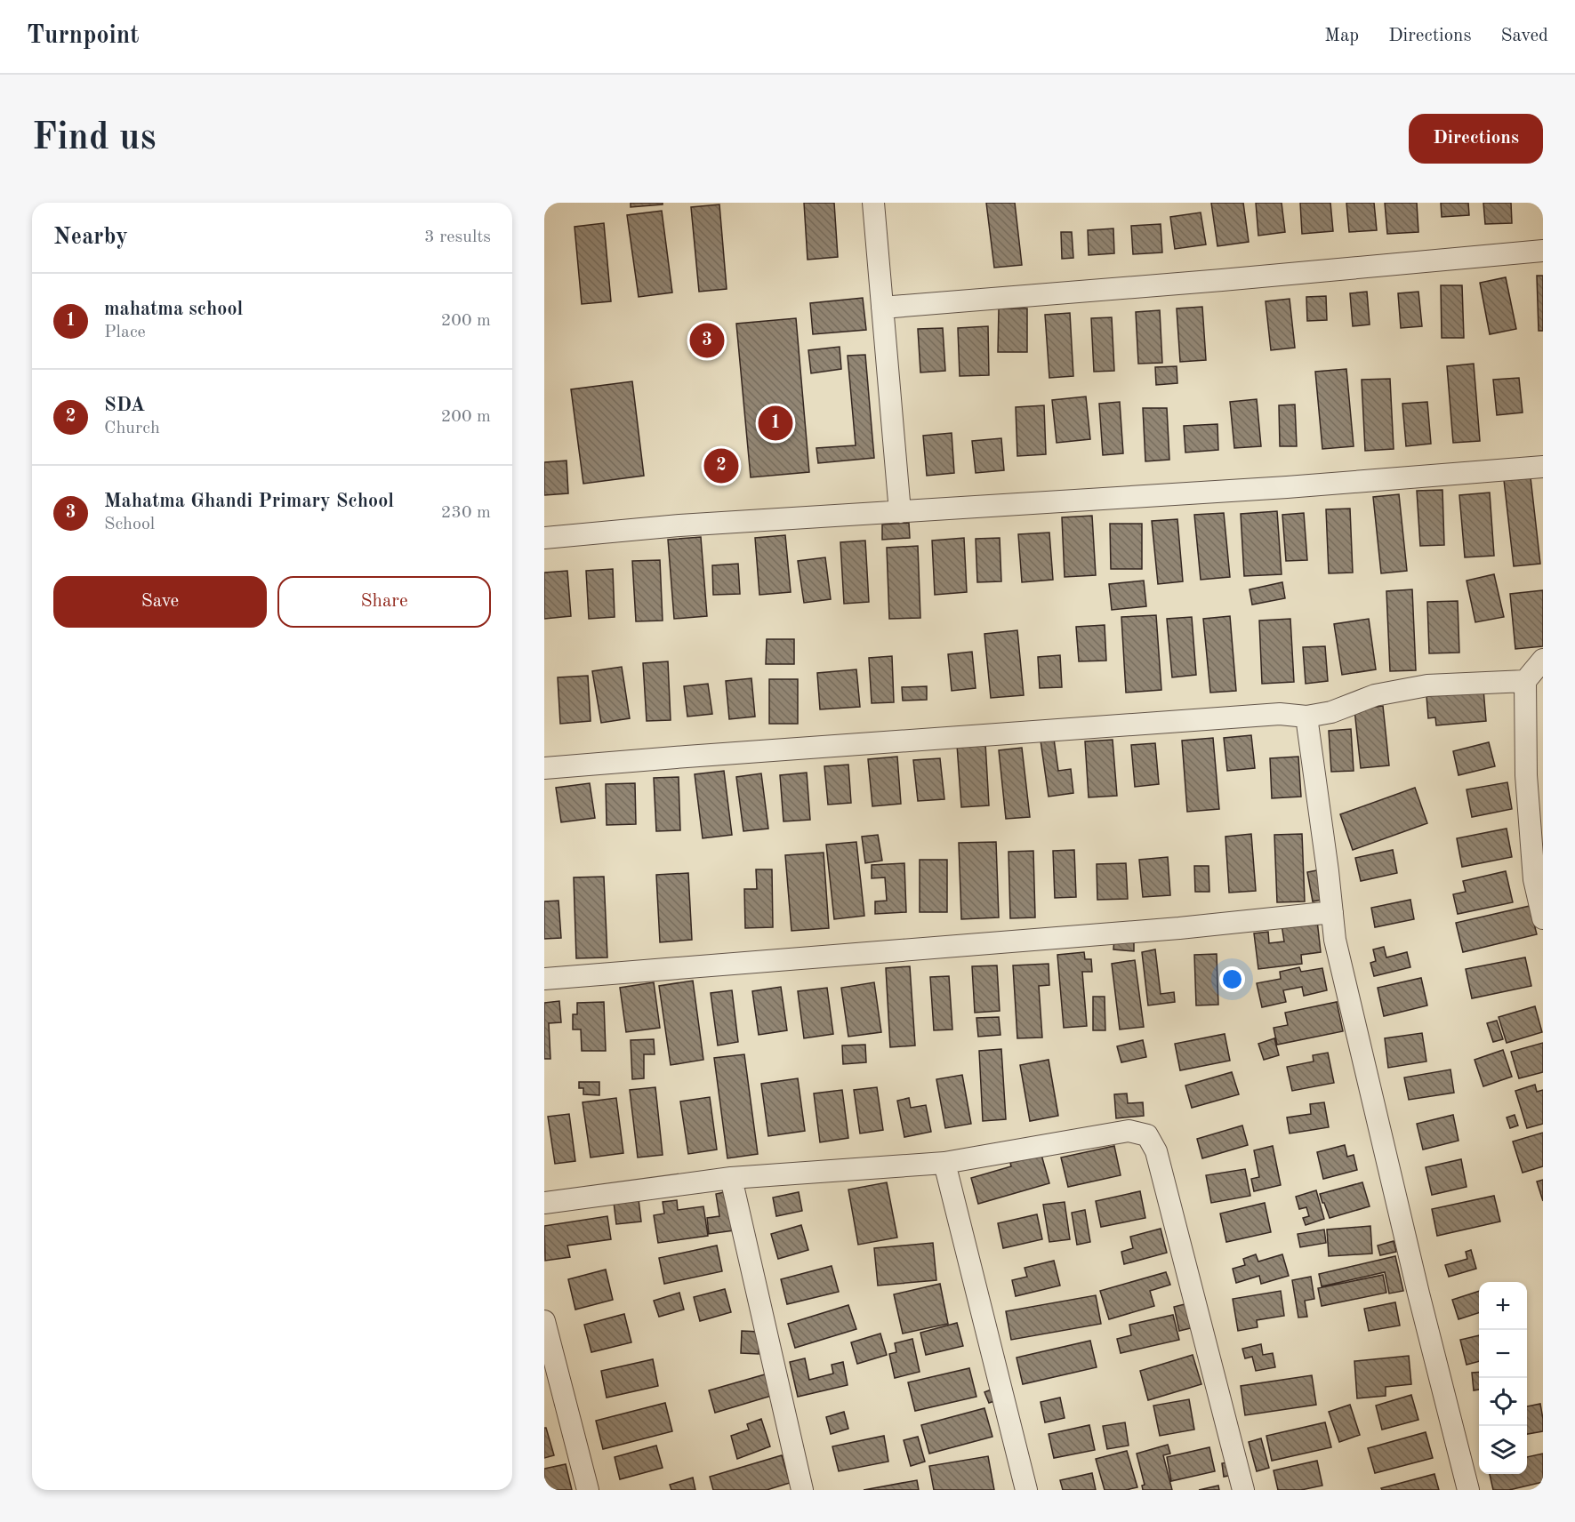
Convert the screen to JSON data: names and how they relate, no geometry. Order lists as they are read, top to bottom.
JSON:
{
  "page": {
    "header": "Turnpoint",
    "nav": ["Map", "Directions", "Saved"],
    "buttons": [
      "Directions",
      ["Save", "Share"]
    ],
    "title": "Find us",
    "heading": ["Nearby", "3 results"],
    "list": [
      {
        "mark": "1",
        "name": "mahatma school",
        "note": "Place",
        "value": "200 m"
      },
      {
        "mark": "2",
        "name": "SDA",
        "note": "Church",
        "value": "200 m"
      },
      {
        "mark": "3",
        "name": "Mahatma Ghandi Primary School",
        "note": "School",
        "value": "230 m"
      }
    ],
    "pins": ["3", "1", "2"],
    "map_buttons": ["+", "−"]
  }
}
